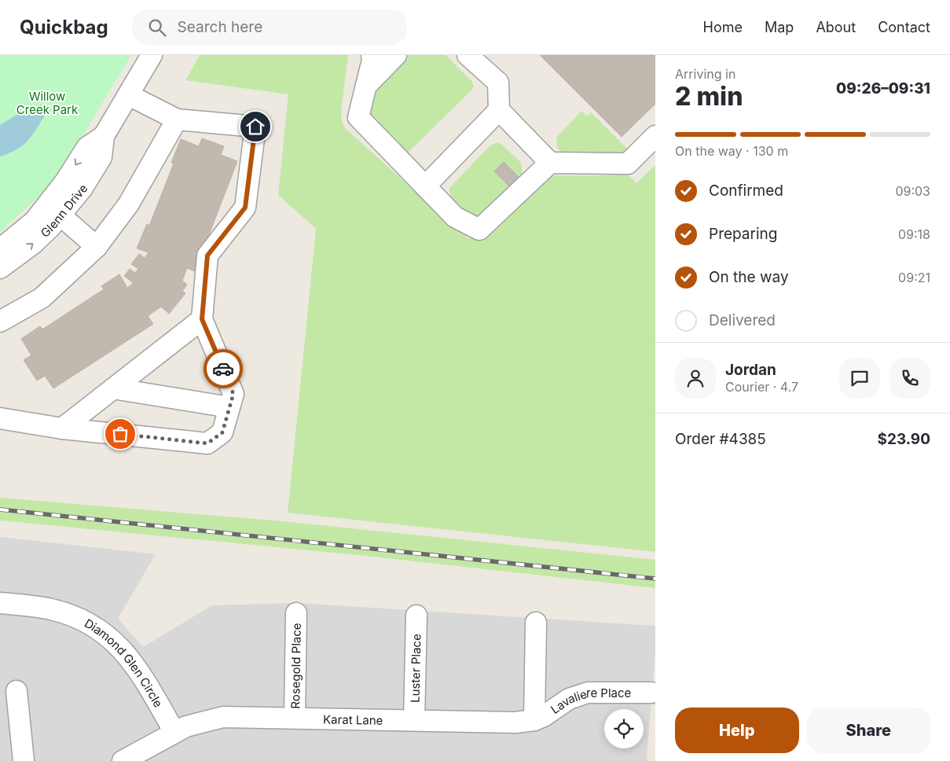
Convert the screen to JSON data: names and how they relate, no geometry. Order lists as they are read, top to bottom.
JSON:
{
  "streets": {
    "street": [
      "Glenn Drive",
      "Diamond Glen Circle",
      "Rosegold Place",
      "Luster Place",
      "Lavaliere Place",
      "Karat Lane"
    ]
  },
  "crossings": [
    ["Diamond Glen Circle", "Karat Lane"],
    ["Rosegold Place", "Karat Lane"],
    ["Luster Place", "Karat Lane"],
    ["Lavaliere Place", "Karat Lane"]
  ],
  "parks": ["Willow Creek Park"],
  "page": {
    "header": "Quickbag",
    "search": "Search here",
    "nav": [
      "Home",
      "Map",
      "About",
      "Contact"
    ],
    "heading": ["2 min", "Arriving in", "09:26–09:31"],
    "panel": [
      "Jordan",
      "Courier · 4.7",
      "Order #4385",
      "$23.90"
    ],
    "bar": "On the way · 130 m",
    "list": [
      ["Confirmed", "09:03"],
      ["Preparing", "09:18"],
      ["On the way", "09:21"],
      "Delivered"
    ],
    "buttons": ["Help", "Share"]
  }
}
